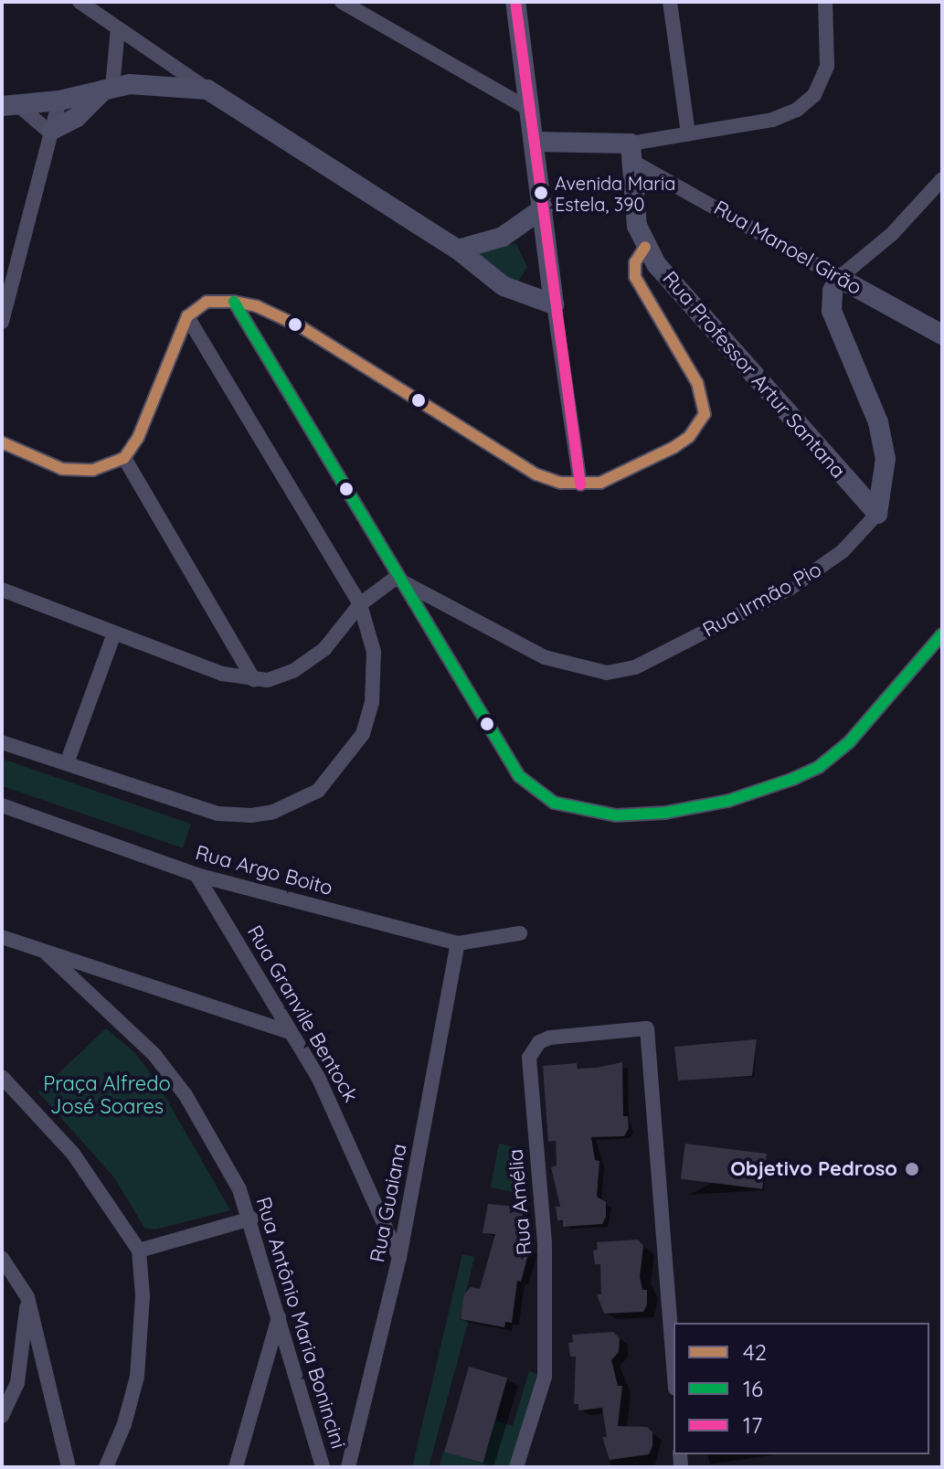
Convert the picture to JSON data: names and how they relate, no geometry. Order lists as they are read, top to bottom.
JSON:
{
  "streets": {
    "street": [
      "Rua Manoel Girão",
      "Rua Professor Artur Santana",
      "Rua Irmão Pio",
      "Rua Argo Boito",
      "Rua Granvile Bentock",
      "Rua Amélia",
      "Rua Guaiana",
      "Rua Antônio Maria Bonincini"
    ]
  },
  "crossings": [
    ["Rua Manoel Girão", "Rua Professor Artur Santana"],
    ["Rua Professor Artur Santana", "Rua Irmão Pio"],
    ["Rua Argo Boito", "Rua Granvile Bentock"],
    ["Rua Argo Boito", "Rua Guaiana"],
    ["Rua Granvile Bentock", "Rua Guaiana"]
  ],
  "parks": ["Praça Alfredo José Soares"],
  "places": ["Avenida Maria Estela, 390", "Objetivo Pedroso"],
  "lines": ["transit line 17", "transit line 42", "transit line 16"],
  "legend": ["42", "16", "17"]
}
